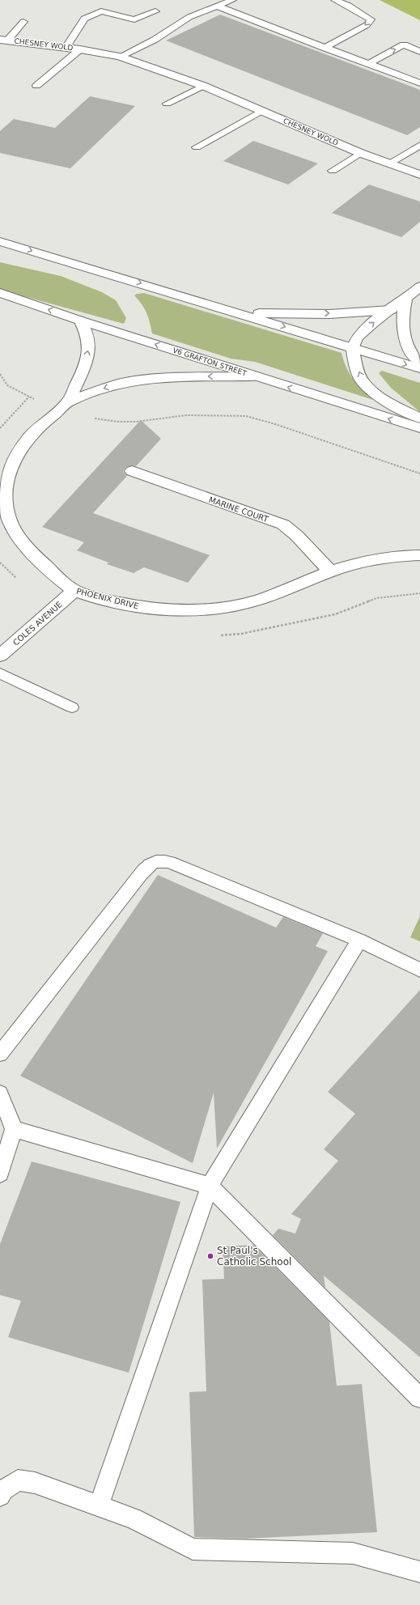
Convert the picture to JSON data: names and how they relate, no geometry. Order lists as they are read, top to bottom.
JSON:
{
  "streets": {
    "street": [
      "CHESNEY WOLD",
      "V6 GRAFTON STREET",
      "MARINE COURT",
      "PHOENIX DRIVE",
      "COLES AVENUE"
    ]
  },
  "crossings": [
    ["V6 GRAFTON STREET", "PHOENIX DRIVE"],
    ["MARINE COURT", "PHOENIX DRIVE"],
    ["PHOENIX DRIVE", "COLES AVENUE"]
  ],
  "places": ["St Paul's Catholic School"]
}
